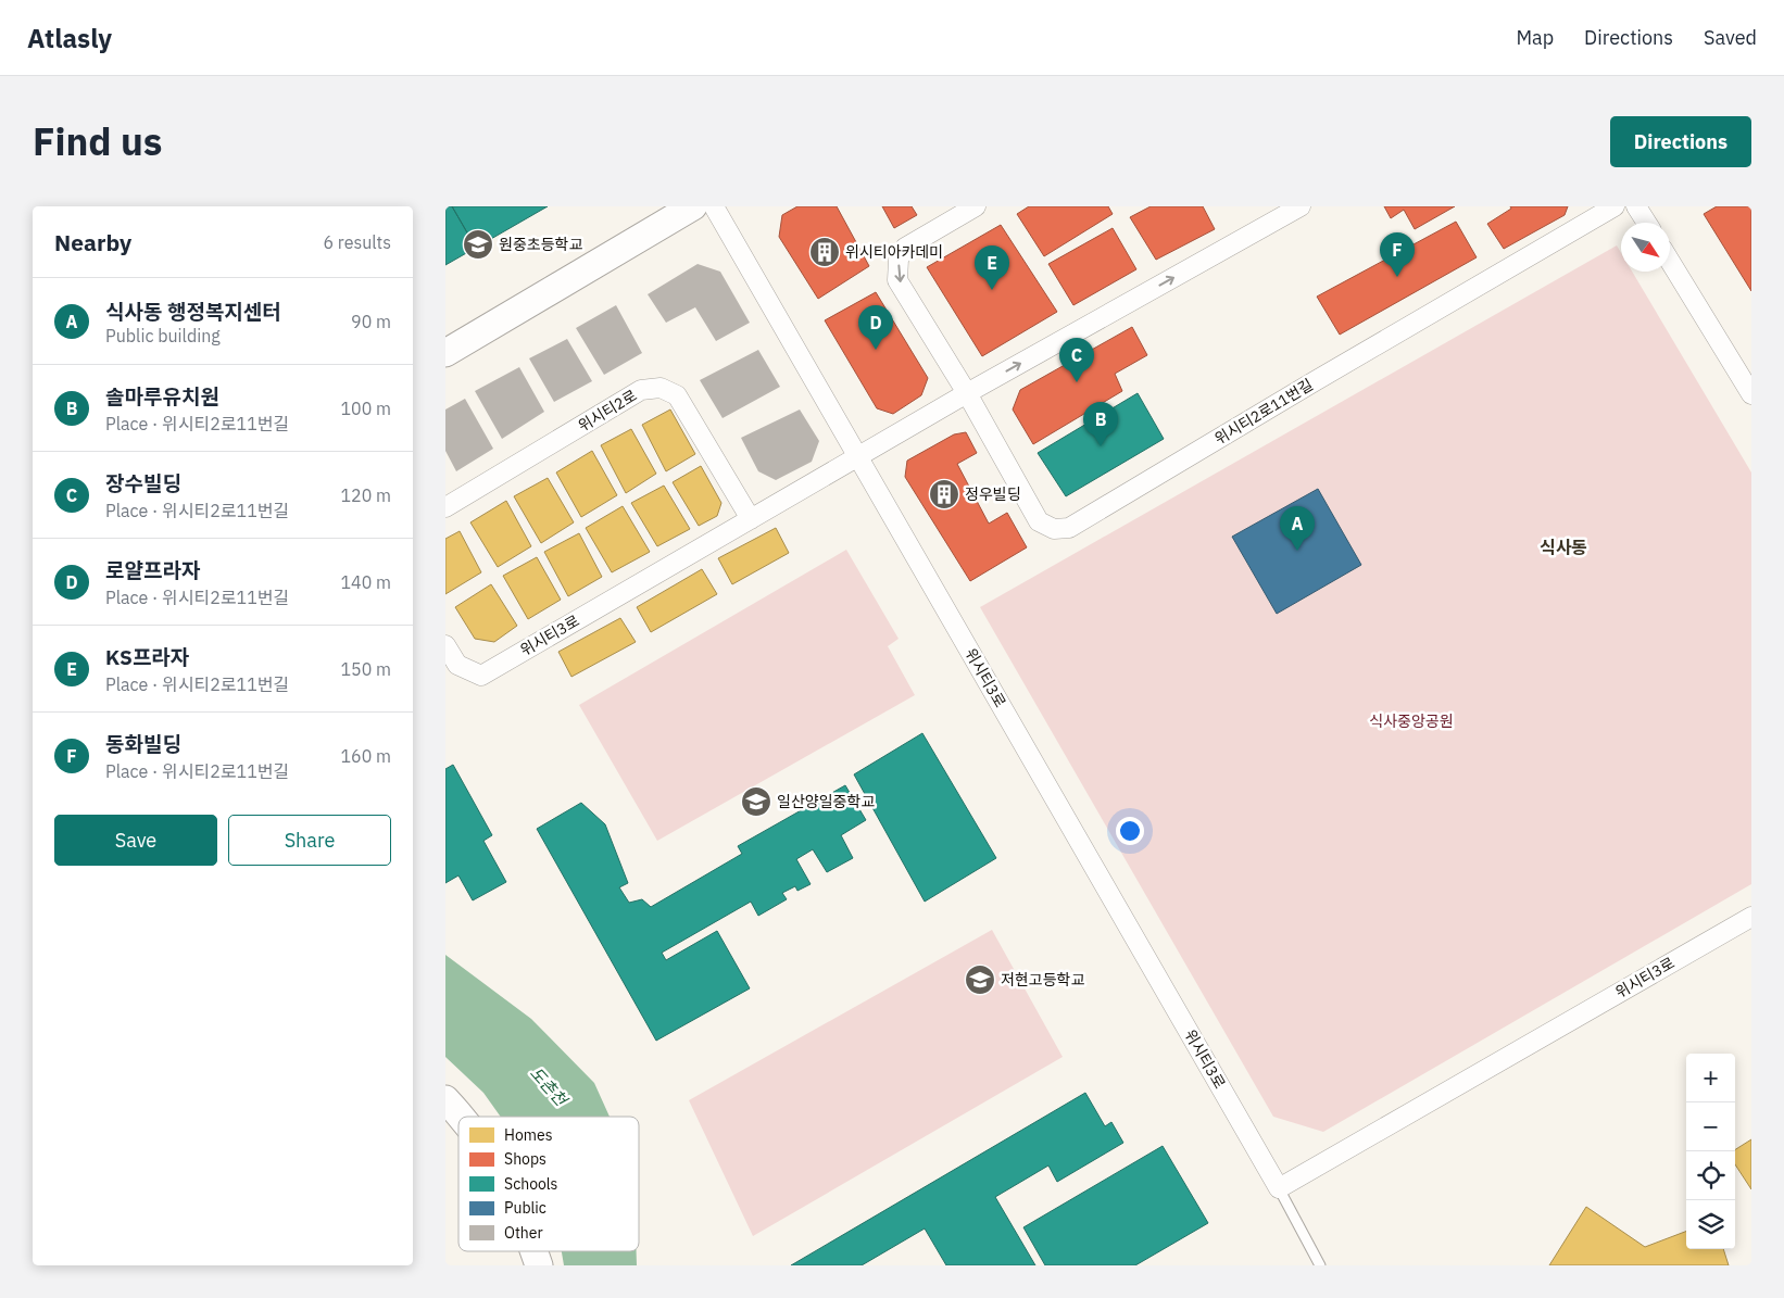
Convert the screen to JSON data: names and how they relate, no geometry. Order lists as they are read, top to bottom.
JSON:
{
  "streets": {
    "street": ["위시티2로", "위시티2로11번길", "위시티3로"]
  },
  "crossings": [
    ["위시티2로", "위시티3로"]
  ],
  "districts": ["식사동"],
  "water": ["도촌천"],
  "parks": ["식사중앙공원"],
  "places": {
    "school or university": ["원중초등학교", "일산양일중학교", "저현고등학교"],
    "building": ["위시티아카데미", "정우빌딩"]
  },
  "legend": [
    "Homes",
    "Shops",
    "Schools",
    "Public",
    "Other"
  ],
  "north": "bottom right",
  "page": {
    "header": "Atlasly",
    "nav": ["Map", "Directions", "Saved"],
    "title": "Find us",
    "buttons": [
      "Directions",
      ["Save", "Share"]
    ],
    "heading": ["Nearby", "6 results"],
    "pins": [
      "F",
      "E",
      "D",
      "C",
      "B",
      "A"
    ],
    "list": [
      {
        "mark": "A",
        "name": "식사동 행정복지센터",
        "note": "Public building",
        "value": "90 m"
      },
      {
        "mark": "B",
        "name": "솔마루유치원",
        "note": "Place · 위시티2로11번길",
        "value": "100 m"
      },
      {
        "mark": "C",
        "name": "장수빌딩",
        "note": "Place · 위시티2로11번길",
        "value": "120 m"
      },
      {
        "mark": "D",
        "name": "로얄프라자",
        "note": "Place · 위시티2로11번길",
        "value": "140 m"
      },
      {
        "mark": "E",
        "name": "KS프라자",
        "note": "Place · 위시티2로11번길",
        "value": "150 m"
      },
      {
        "mark": "F",
        "name": "동화빌딩",
        "note": "Place · 위시티2로11번길",
        "value": "160 m"
      }
    ],
    "map_buttons": ["+", "−"]
  }
}
